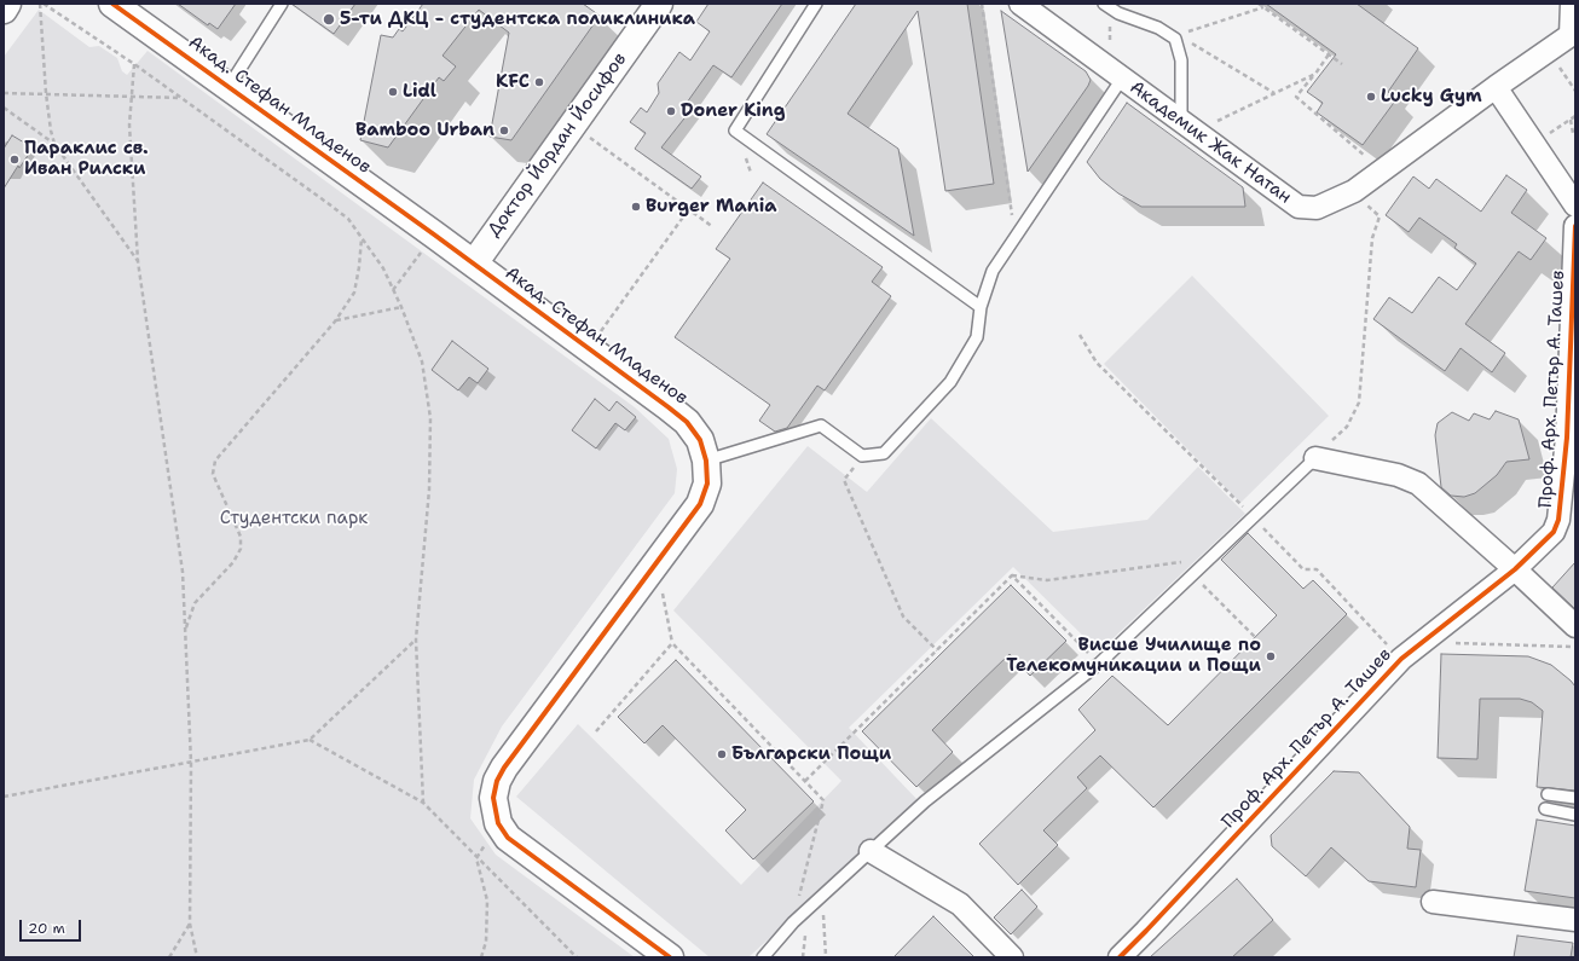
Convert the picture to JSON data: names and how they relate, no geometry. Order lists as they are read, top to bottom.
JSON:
{
  "streets": {
    "street": [
      "Акад. Стефан Младенов",
      "Академик Жак Натан",
      "Доктор Йордан Йосифов",
      "Проф. Арх. Петър А. Ташев"
    ]
  },
  "crossings": [
    ["Акад. Стефан Младенов", "Доктор Йордан Йосифов"]
  ],
  "parks": ["Студентски парк"],
  "places": [
    "5-ти ДКЦ - студентска поликлиника",
    "KFC",
    "Lidl",
    "Lucky Gym",
    "Doner King",
    "Bamboo Urban",
    "Параклис св. Иван Рилски",
    "Burger Mania",
    "Висше Училище по Телекомуникации и Пощи",
    "Български Пощи"
  ],
  "scale_bar": "20 m"
}
